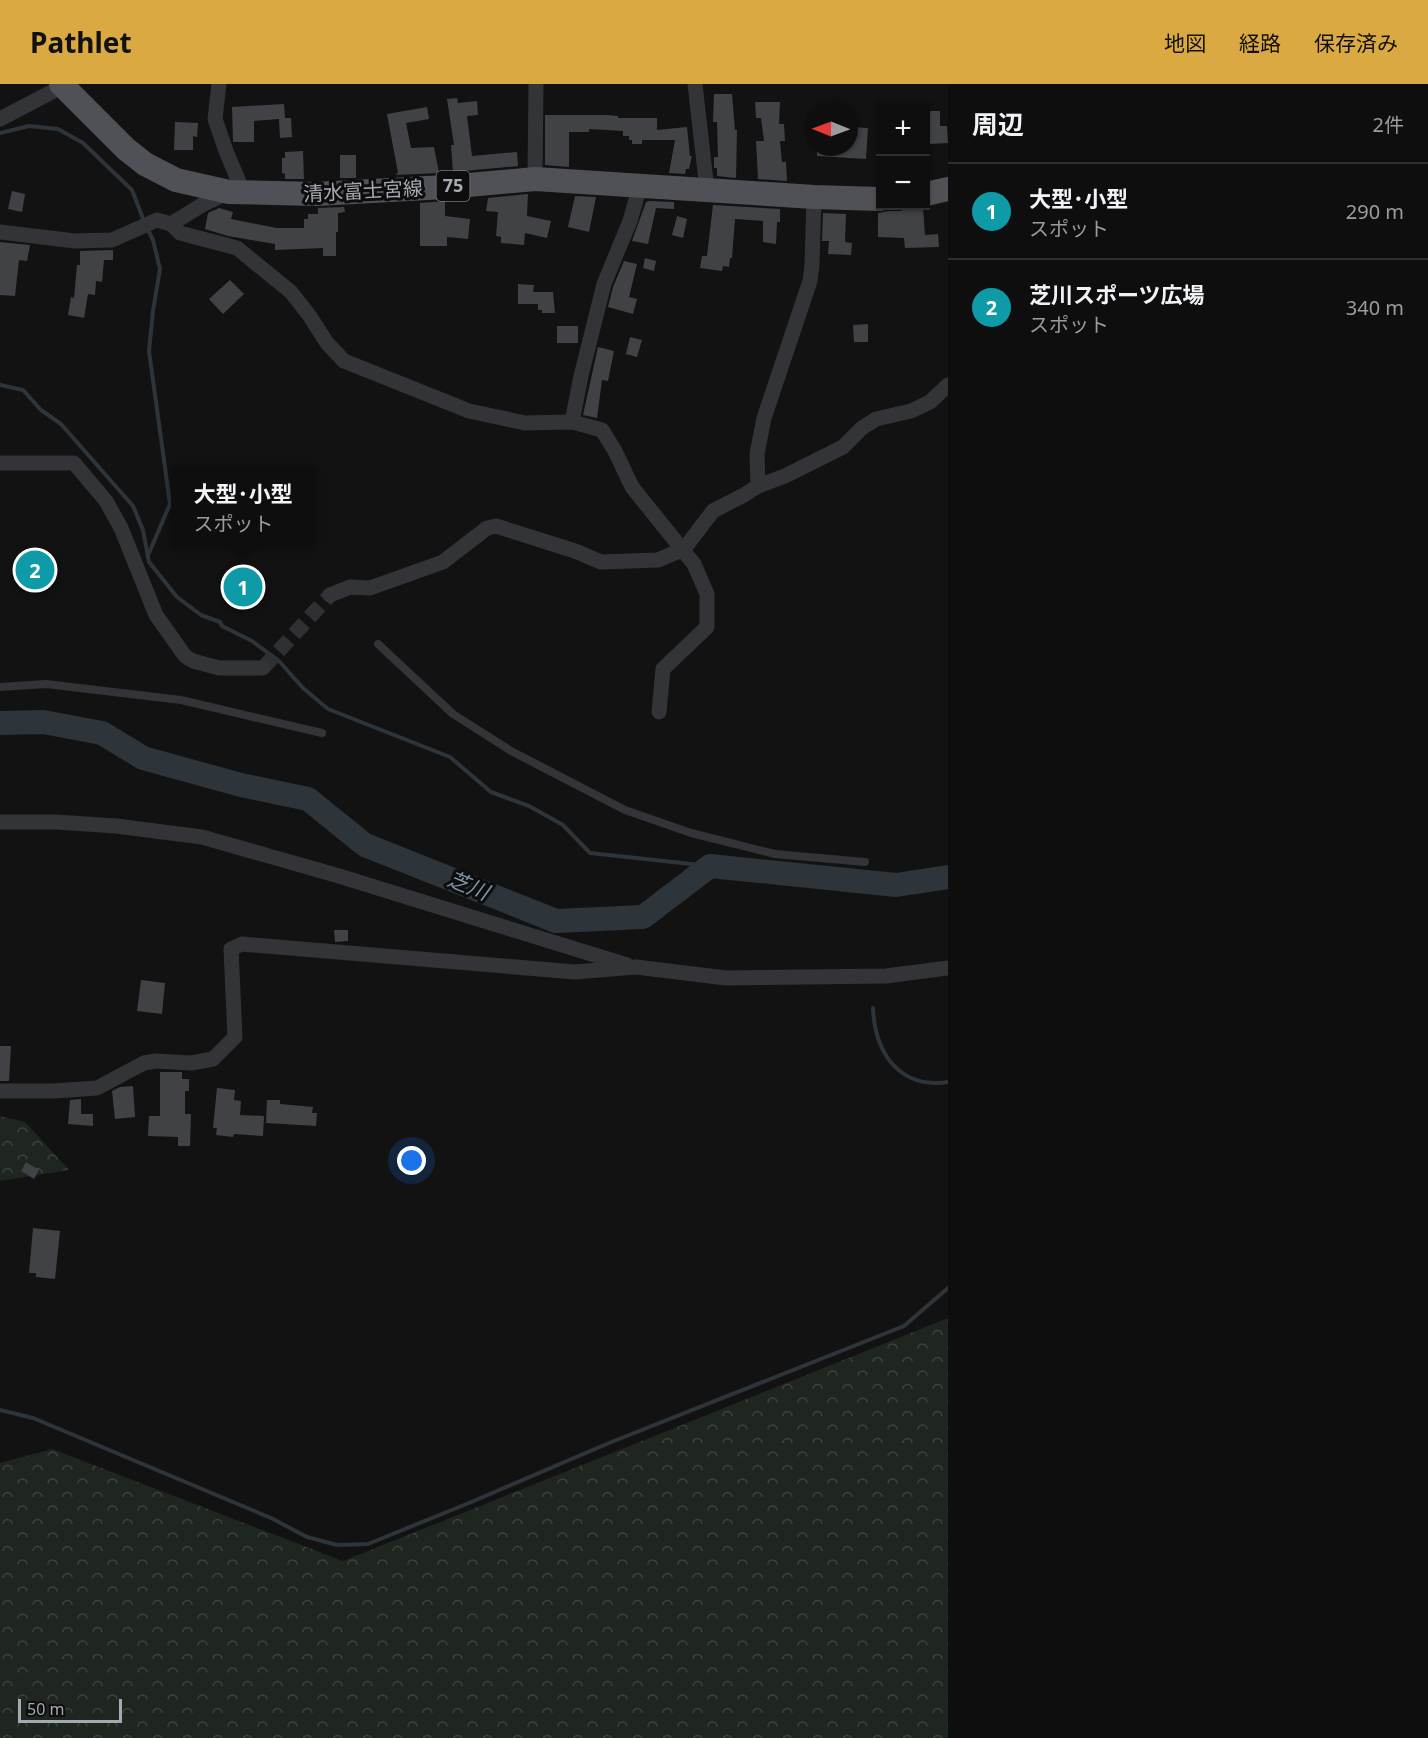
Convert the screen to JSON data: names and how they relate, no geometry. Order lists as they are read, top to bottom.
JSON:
{
  "streets": {
    "main road": ["75", "清水富士宮線"]
  },
  "water": ["芝川"],
  "scale_bar": "50 m",
  "north": "left",
  "page": {
    "header": "Pathlet",
    "nav": ["地図", "経路", "保存済み"],
    "heading": ["周辺", "2件"],
    "map_buttons": ["+", "−"],
    "list": [
      {
        "mark": "1",
        "name": "大型･小型",
        "note": "スポット",
        "value": "290 m"
      },
      {
        "mark": "2",
        "name": "芝川スポーツ広場",
        "note": "スポット",
        "value": "340 m"
      }
    ],
    "popup": ["大型･小型", "スポット"],
    "pins": ["2", "1"],
    "scale": "50 m"
  }
}
